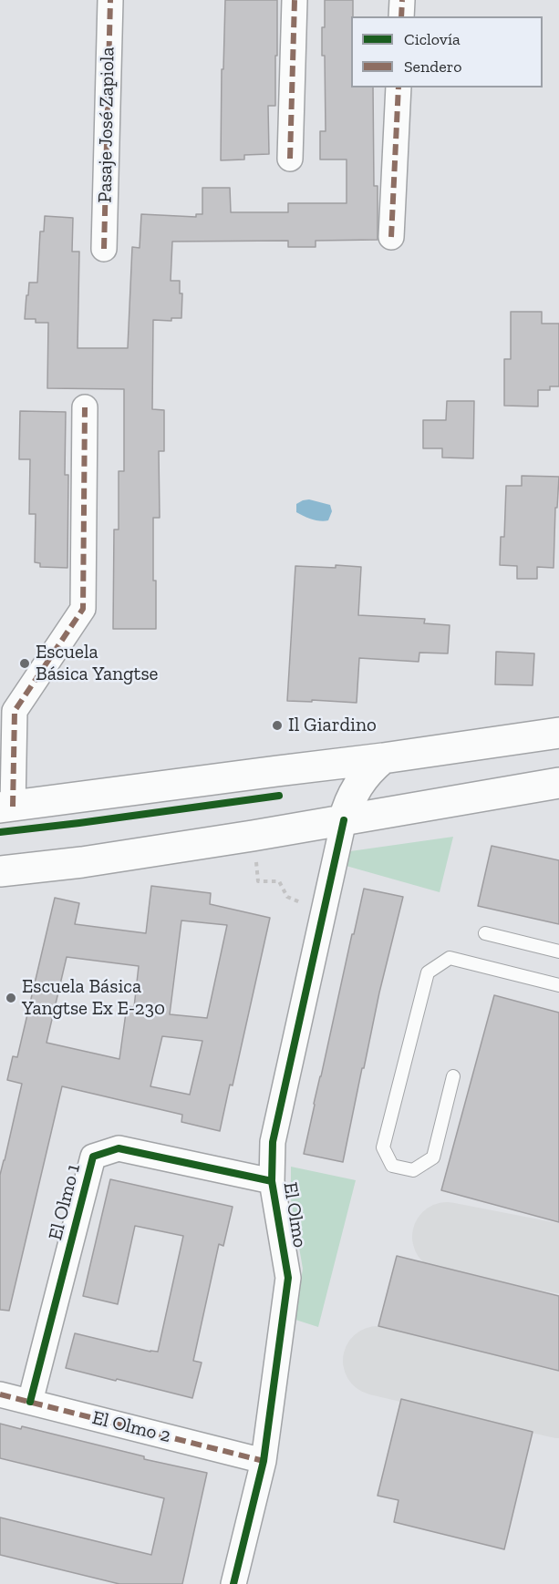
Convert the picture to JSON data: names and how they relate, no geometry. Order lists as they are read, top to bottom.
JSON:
{
  "streets": {
    "street": [
      "Pasaje José Zapiola",
      "El Olmo 1",
      "El Olmo",
      "El Olmo 2"
    ]
  },
  "crossings": [
    ["El Olmo 1", "El Olmo"],
    ["El Olmo 1", "El Olmo 2"],
    ["El Olmo", "El Olmo 2"]
  ],
  "places": ["Escuela Básica Yangtse", "Il Giardino", "Escuela Básica Yangtse Ex E-230"],
  "legend": ["Ciclovía", "Sendero"]
}
